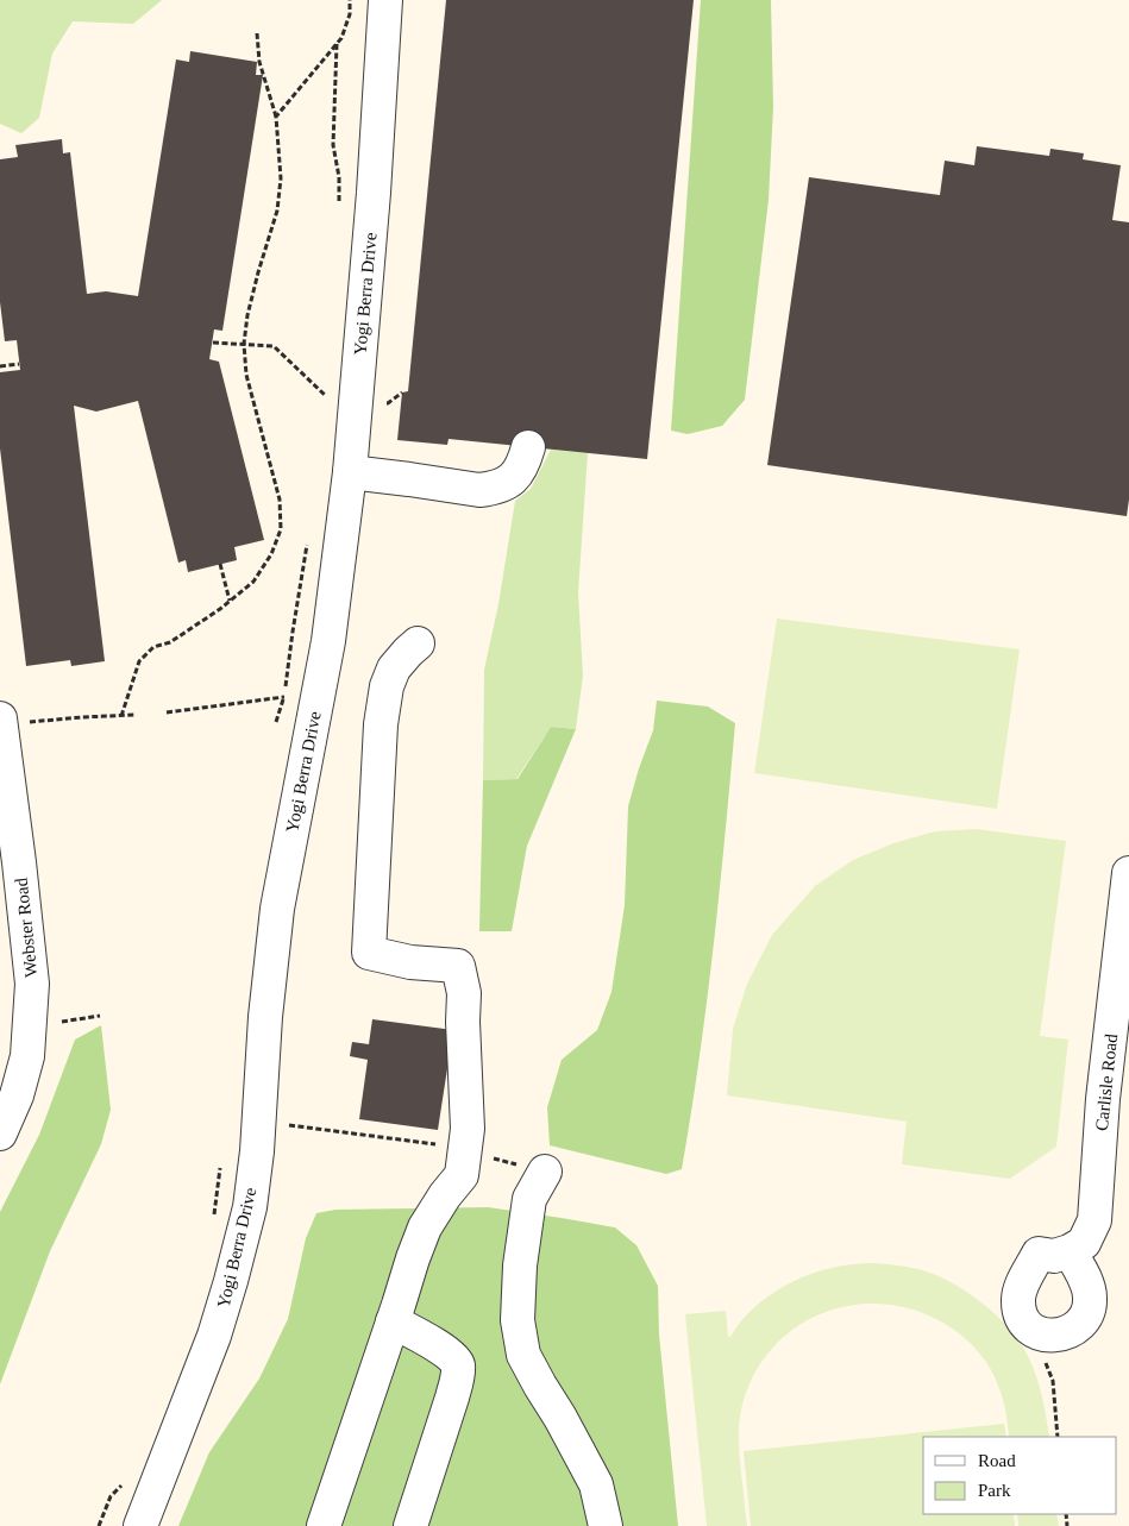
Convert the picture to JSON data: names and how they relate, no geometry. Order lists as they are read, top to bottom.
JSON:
{
  "streets": {
    "street": ["Yogi Berra Drive", "Webster Road", "Carlisle Road"]
  },
  "legend": ["Road", "Park"]
}
